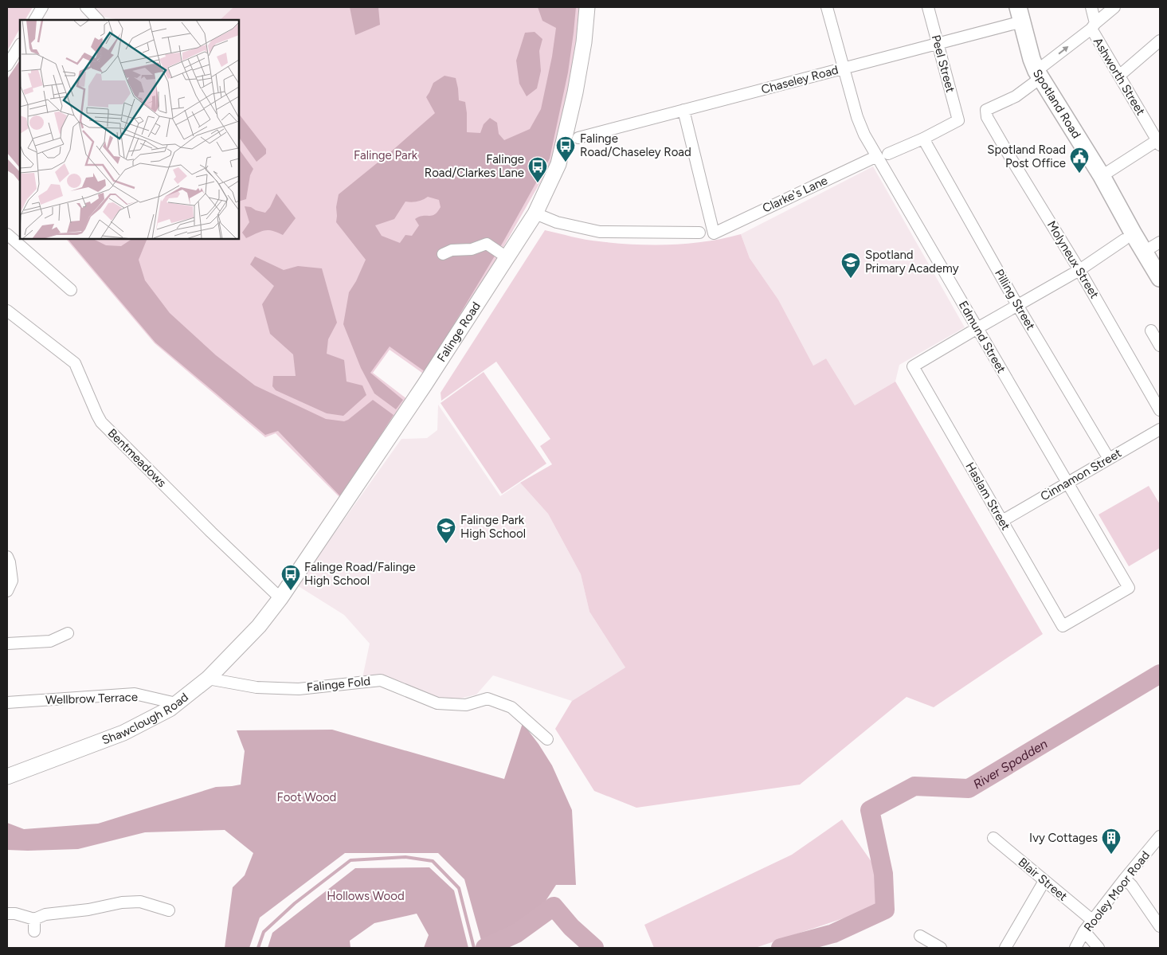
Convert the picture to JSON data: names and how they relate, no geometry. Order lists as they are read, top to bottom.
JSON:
{
  "streets": {
    "main road": ["Spotland Road", "Falinge Road", "Shawclough Road"],
    "street": [
      "Peel Street",
      "Ashworth Street",
      "Chaseley Road",
      "Clarke's Lane",
      "Molyneux Street",
      "Pilling Street",
      "Edmund Street",
      "Bentmeadows",
      "Cinnamon Street",
      "Haslam Street",
      "Falinge Fold",
      "Wellbrow Terrace",
      "Blair Street",
      "Rooley Moor Road"
    ]
  },
  "crossings": [
    ["Peel Street", "Chaseley Road"],
    ["Peel Street", "Pilling Street"],
    ["Chaseley Road", "Spotland Road"],
    ["Chaseley Road", "Clarke's Lane"],
    ["Chaseley Road", "Edmund Street"],
    ["Spotland Road", "Molyneux Street"],
    ["Clarke's Lane", "Edmund Street"],
    ["Pilling Street", "Cinnamon Street"],
    ["Falinge Road", "Bentmeadows"],
    ["Falinge Road", "Shawclough Road"],
    ["Edmund Street", "Cinnamon Street"],
    ["Edmund Street", "Haslam Street"],
    ["Cinnamon Street", "Haslam Street"],
    ["Falinge Fold", "Shawclough Road"],
    ["Wellbrow Terrace", "Shawclough Road"],
    ["Blair Street", "Rooley Moor Road"]
  ],
  "water": ["River Spodden"],
  "parks": ["Falinge Park", "Foot Wood", "Hollows Wood"],
  "places": {
    "bus stop": ["Falinge Road/Chaseley Road", "Falinge Road/Clarkes Lane", "Falinge Road/Falinge High School"],
    "public building": ["Spotland Road Post Office"],
    "school or university": ["Spotland Primary Academy", "Falinge Park High School"],
    "building": ["Ivy Cottages"]
  }
}
